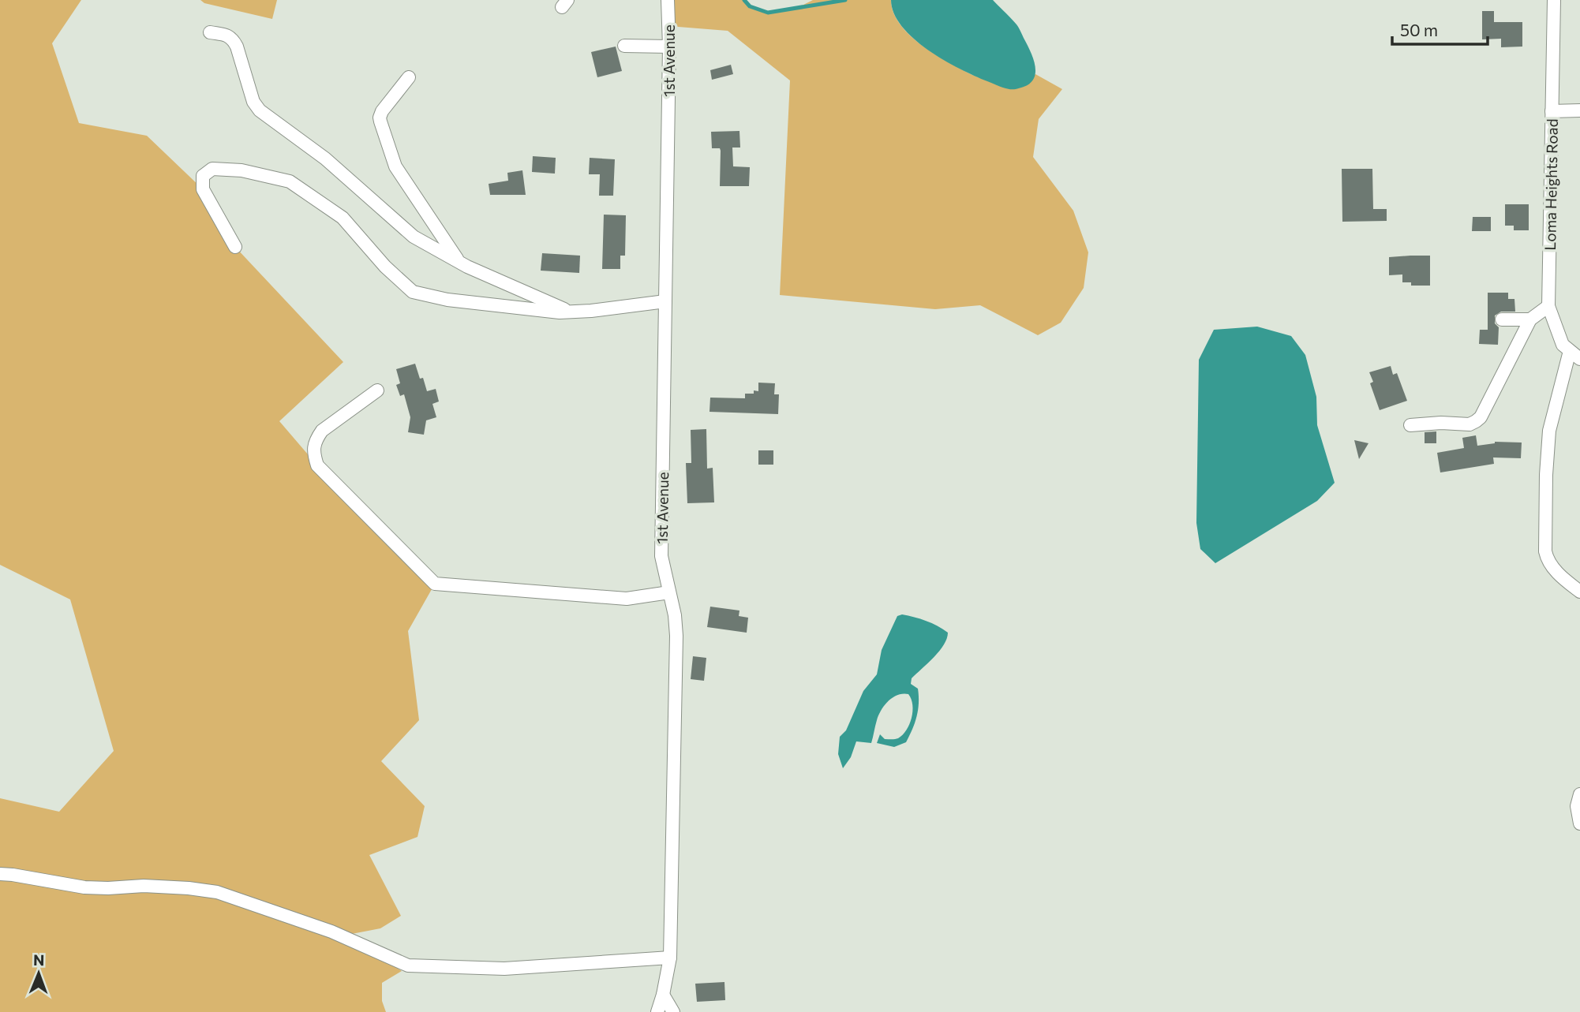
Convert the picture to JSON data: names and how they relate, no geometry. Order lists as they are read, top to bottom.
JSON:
{
  "streets": {
    "street": ["1st Avenue", "Loma Heights Road"]
  },
  "scale_bar": "50 m",
  "north": "top"
}
